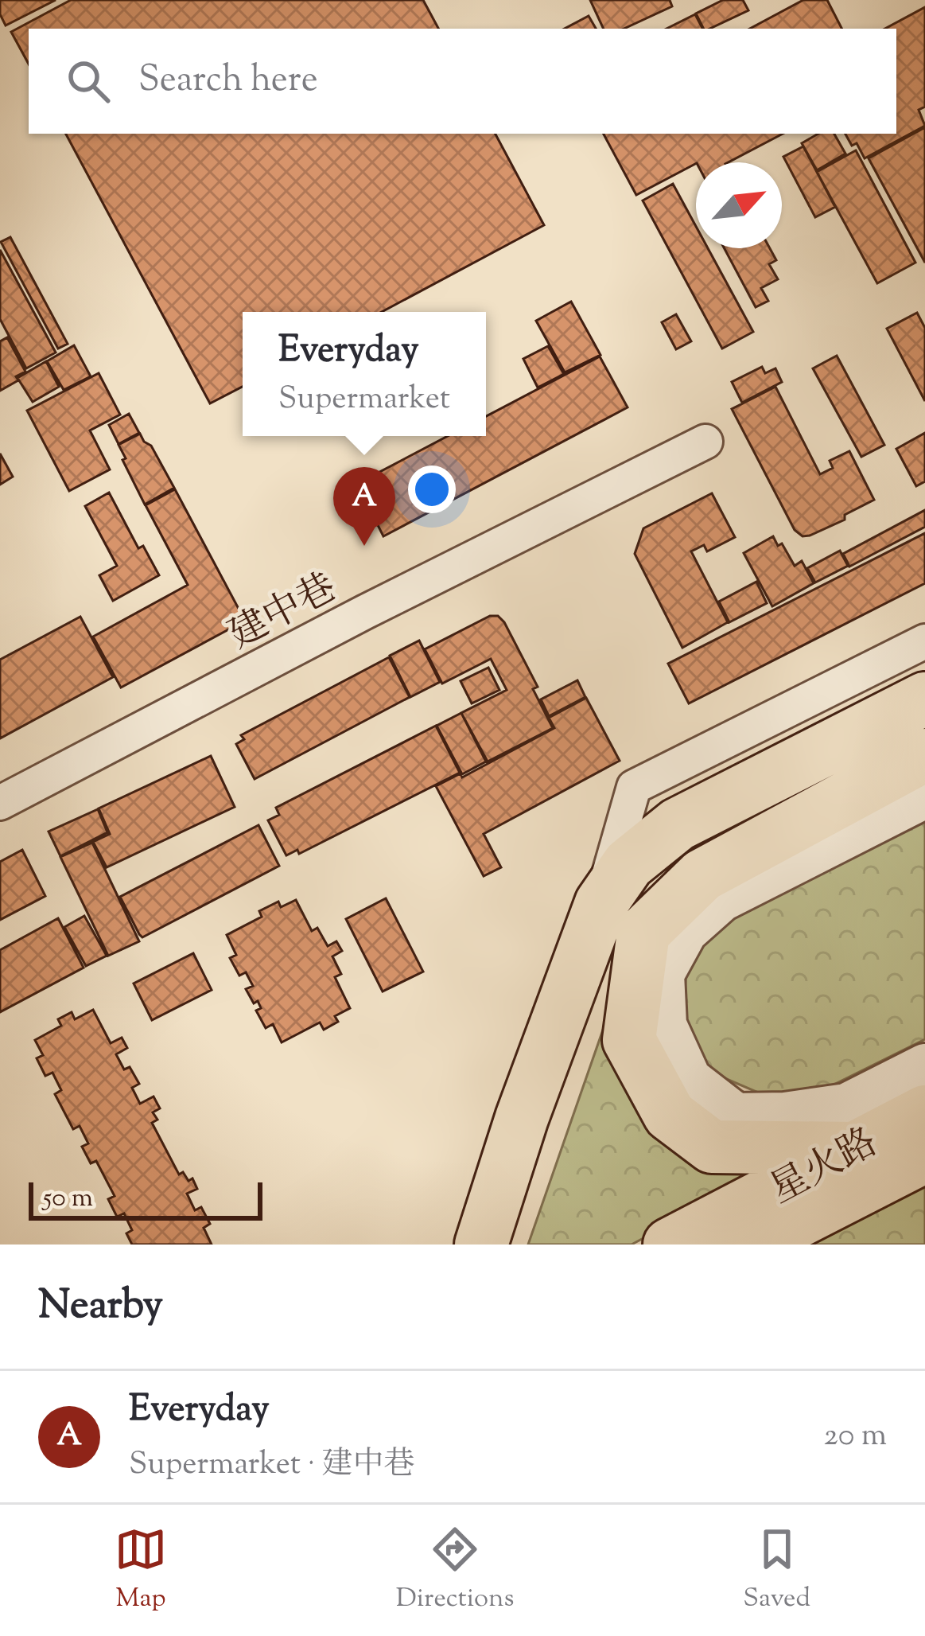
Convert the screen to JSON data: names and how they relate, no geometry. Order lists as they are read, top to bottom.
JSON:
{
  "streets": {
    "main road": ["星火路"],
    "street": ["建中巷"]
  },
  "scale_bar": "50 m",
  "north": "top right",
  "page": {
    "search": "Search here",
    "popup": ["Everyday", "Supermarket"],
    "pins": "A",
    "scale": "50 m",
    "heading": "Nearby",
    "list": [
      {
        "mark": "A",
        "name": "Everyday",
        "note": "Supermarket · 建中巷",
        "value": "20 m"
      }
    ],
    "nav": ["Map", "Directions", "Saved"]
  }
}
